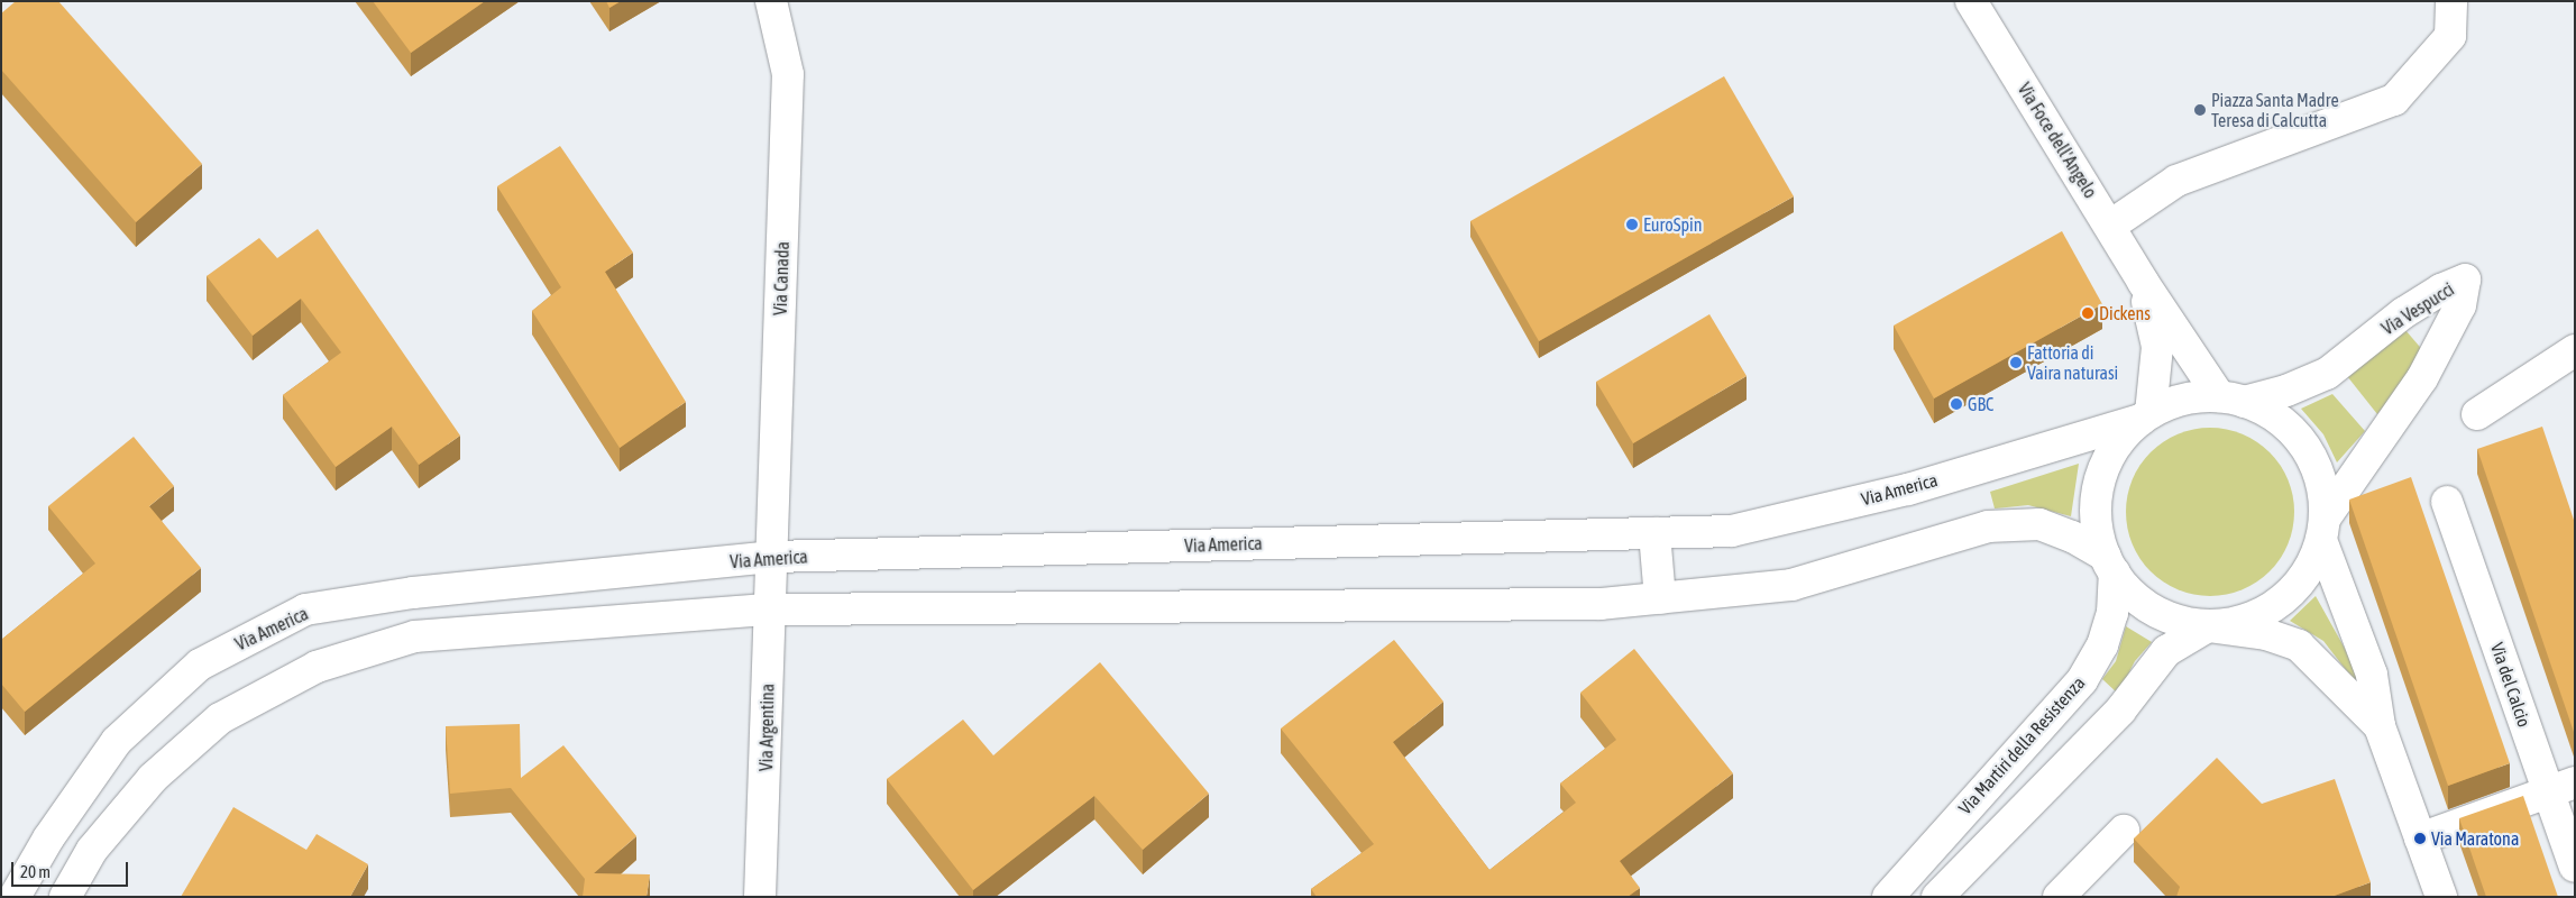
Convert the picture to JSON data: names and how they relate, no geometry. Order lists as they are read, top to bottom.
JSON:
{
  "streets": {
    "street": [
      "Via Foce dell'Angelo",
      "Via Canada",
      "Via Vespucci",
      "Via America",
      "Via del Calcio",
      "Via Argentina",
      "Via Martiri della Resistenza"
    ]
  },
  "crossings": [
    ["Via Foce dell'Angelo", "Via Vespucci"],
    ["Via Foce dell'Angelo", "Via America"],
    ["Via Foce dell'Angelo", "Via Martiri della Resistenza"],
    ["Via Canada", "Via America"],
    ["Via Canada", "Via Argentina"],
    ["Via Vespucci", "Via Martiri della Resistenza"],
    ["Via America", "Via Argentina"],
    ["Via America", "Via Martiri della Resistenza"]
  ],
  "places": [
    "Piazza Santa Madre Teresa di Calcutta",
    "EuroSpin",
    "Dickens",
    "Fattoria di Vaira naturasi",
    "GBC",
    "Via Maratona"
  ],
  "scale_bar": "20 m"
}
